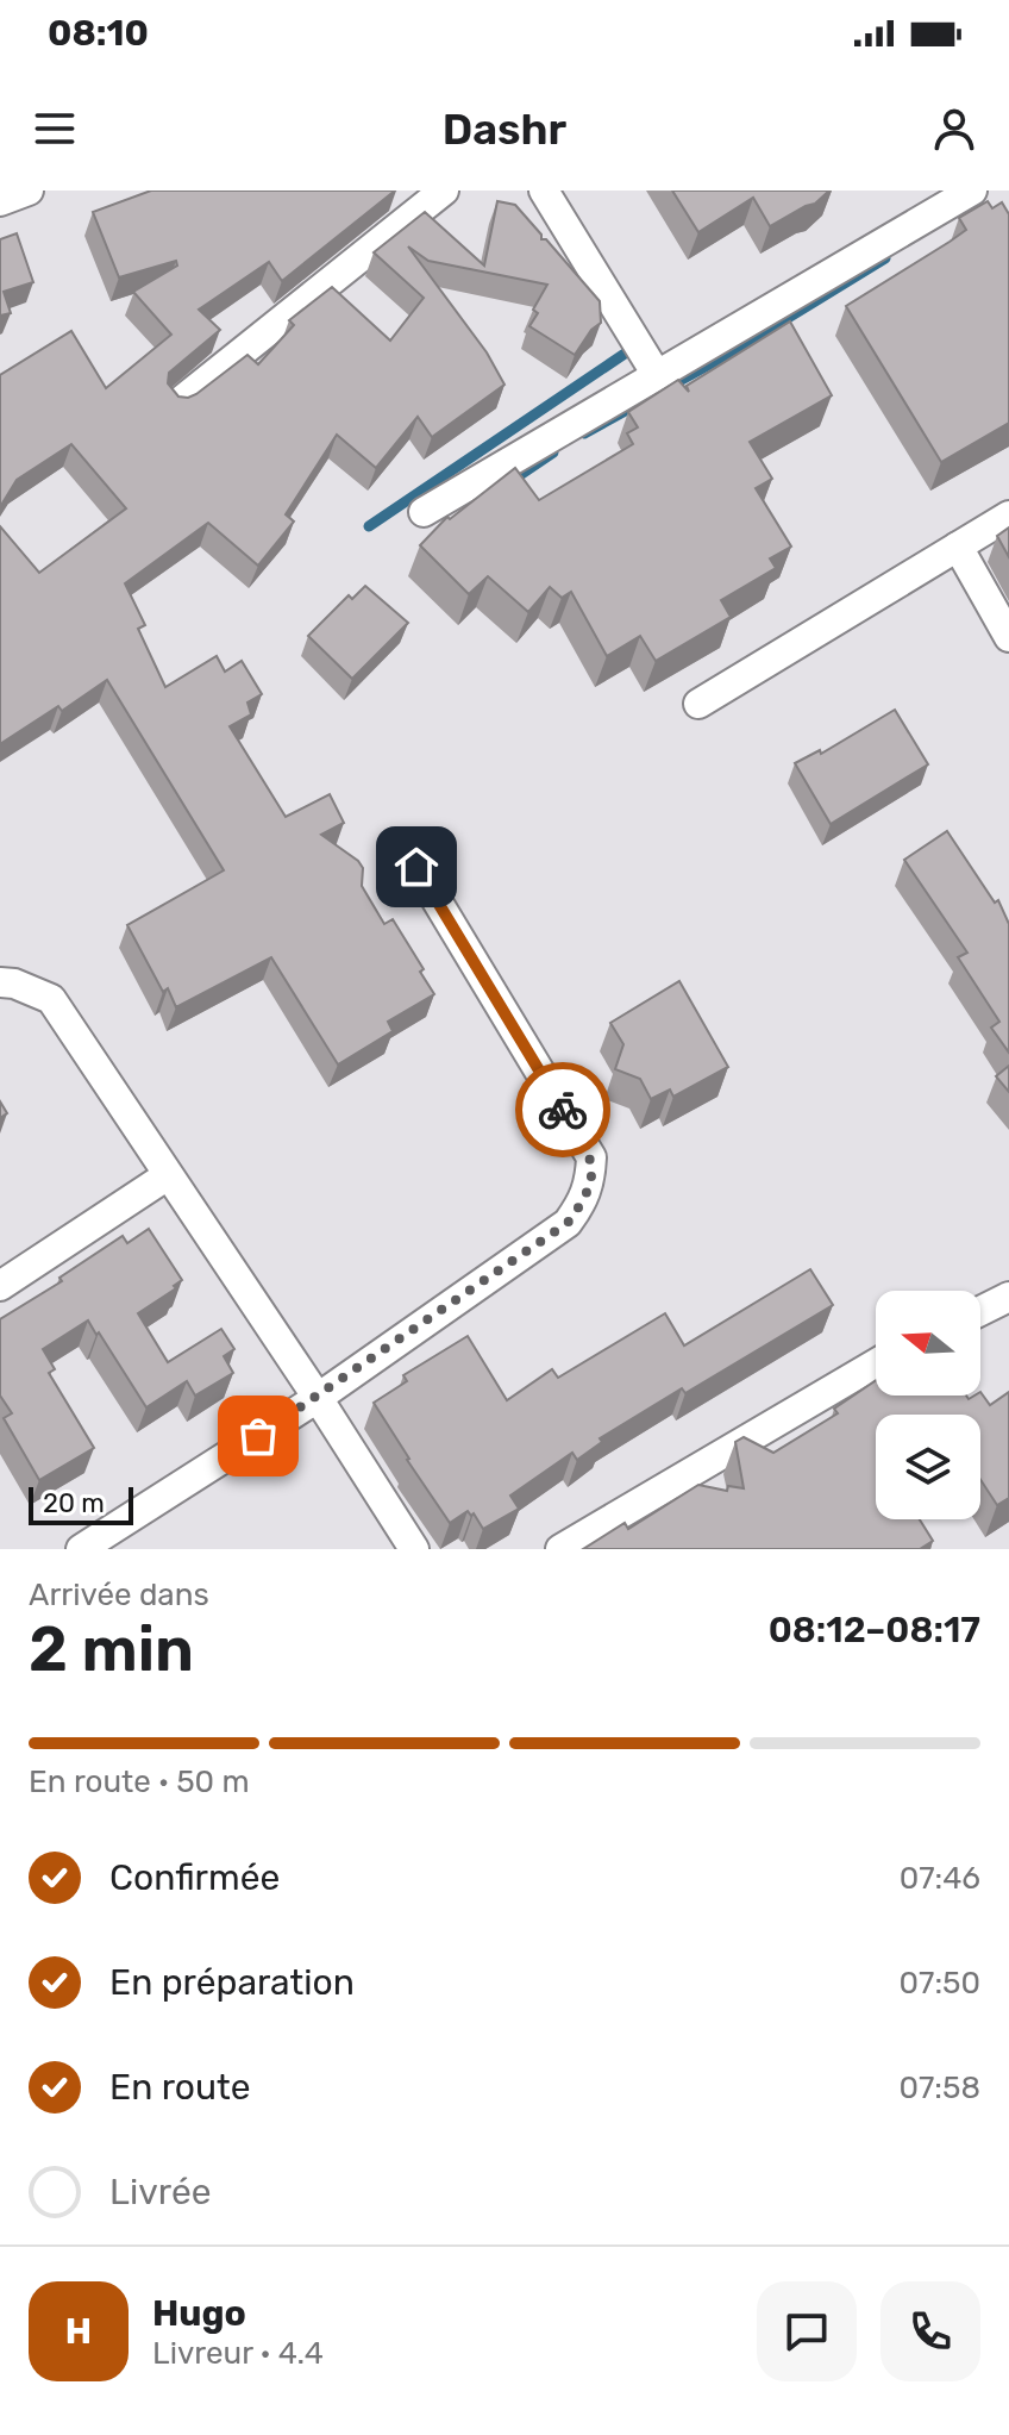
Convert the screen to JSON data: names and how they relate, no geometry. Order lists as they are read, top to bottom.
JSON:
{
  "scale_bar": "20 m",
  "north": "left",
  "page": {
    "status": "08:10",
    "header": "Dashr",
    "scale": "20 m",
    "heading": ["2 min", "Arrivée dans", "08:12–08:17"],
    "panel": ["Hugo", "Livreur · 4.4"],
    "bar": "En route · 50 m",
    "list": [
      ["Confirmée", "07:46"],
      ["En préparation", "07:50"],
      ["En route", "07:58"],
      "Livrée"
    ],
    "round": "H"
  }
}
